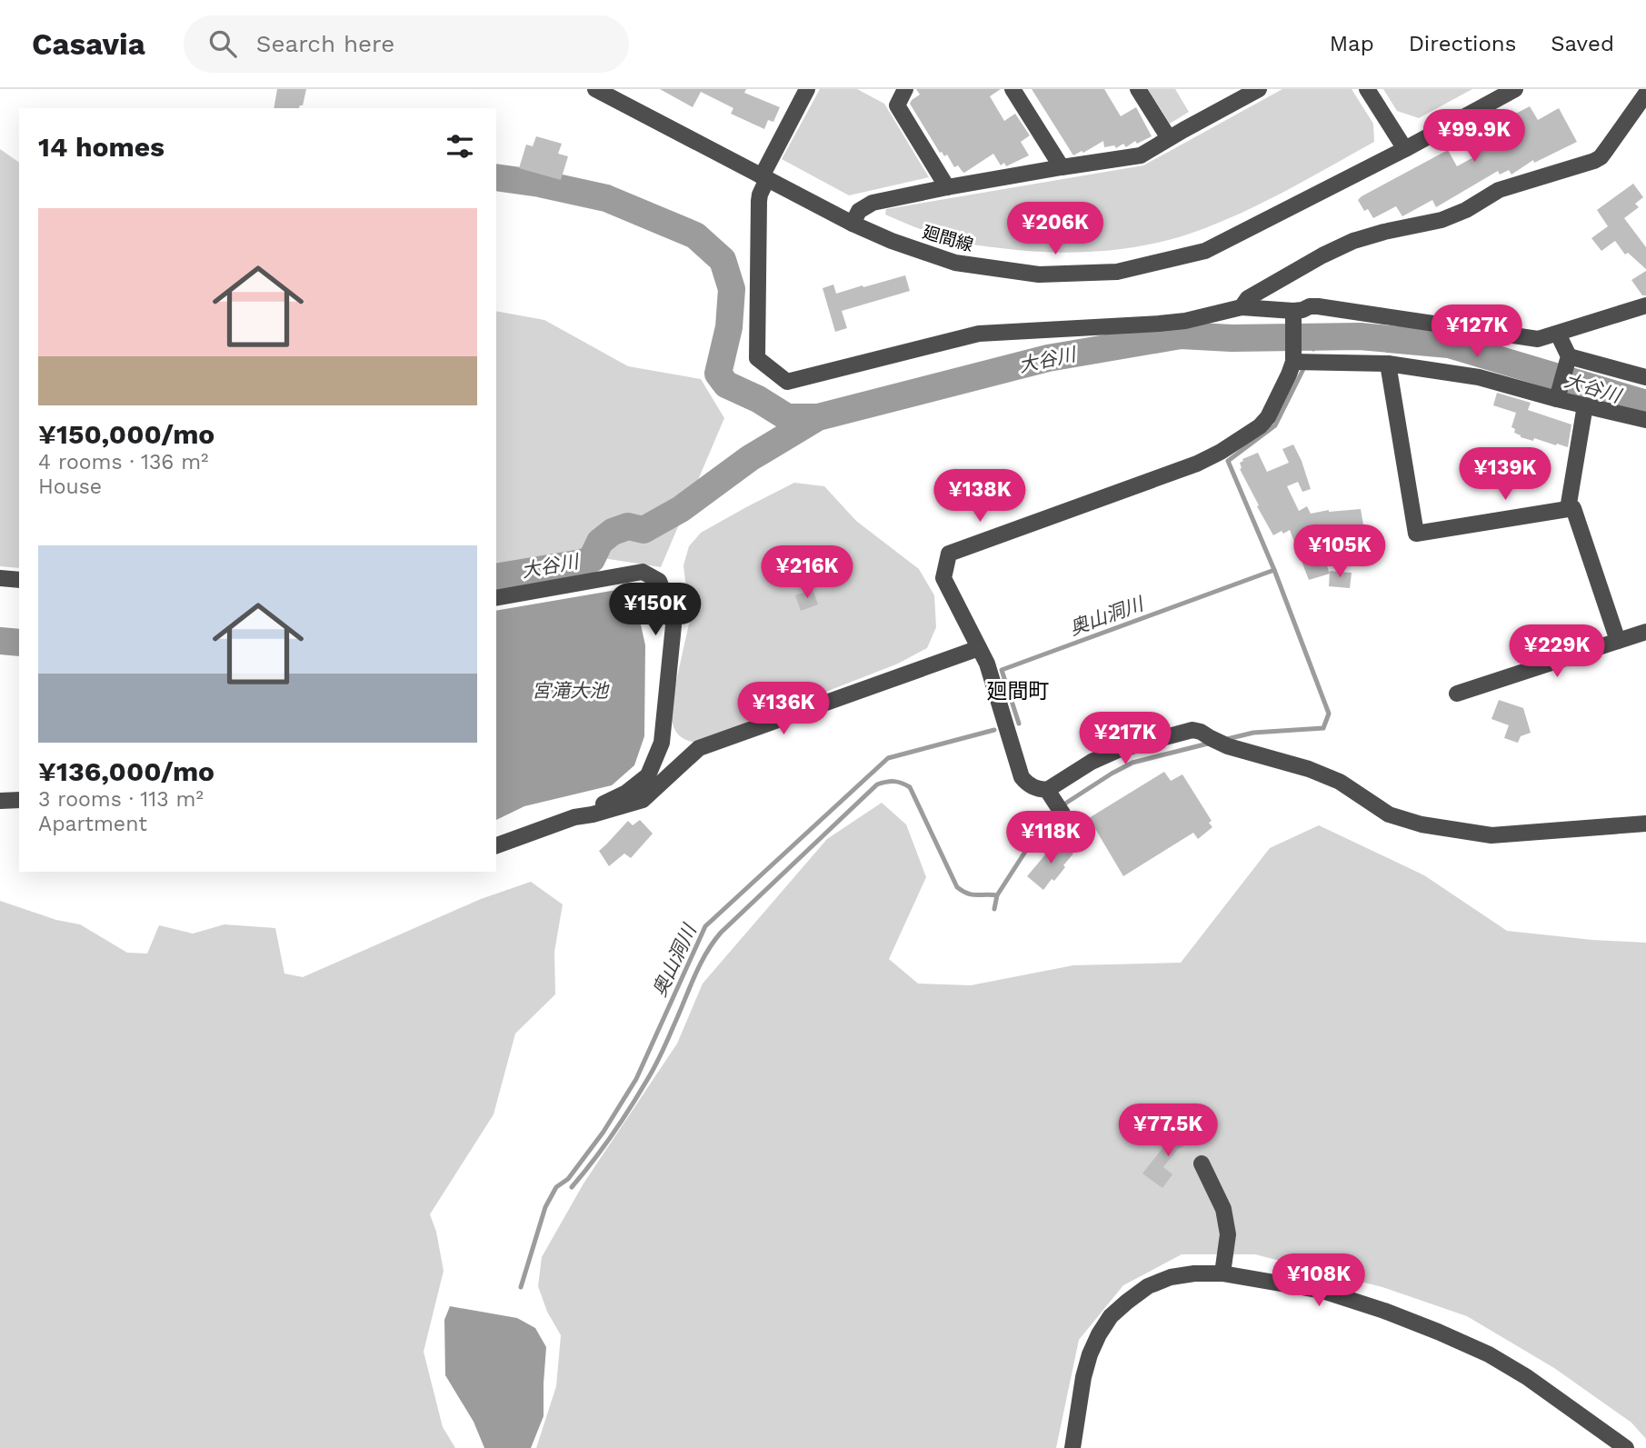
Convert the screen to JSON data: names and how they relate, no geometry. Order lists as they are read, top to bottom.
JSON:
{
  "streets": {
    "street": ["廻間線"]
  },
  "districts": ["廻間町"],
  "water": ["大谷川", "奥山洞川", "宮滝大池"],
  "page": {
    "header": "Casavia",
    "search": "Search here",
    "nav": ["Map", "Directions", "Saved"],
    "heading": "14 homes",
    "price": [
      "¥99.9K",
      "¥206K",
      "¥127K",
      "¥139K",
      "¥138K",
      "¥105K",
      "¥216K",
      "¥150K",
      "¥229K",
      "¥136K",
      "¥217K",
      "¥118K",
      "¥77.5K",
      "¥108K"
    ],
    "list": [
      {
        "name": "¥150,000/mo",
        "note": "4 rooms · 136 m² · House"
      },
      {
        "name": "¥136,000/mo",
        "note": "3 rooms · 113 m² · Apartment"
      }
    ]
  }
}
